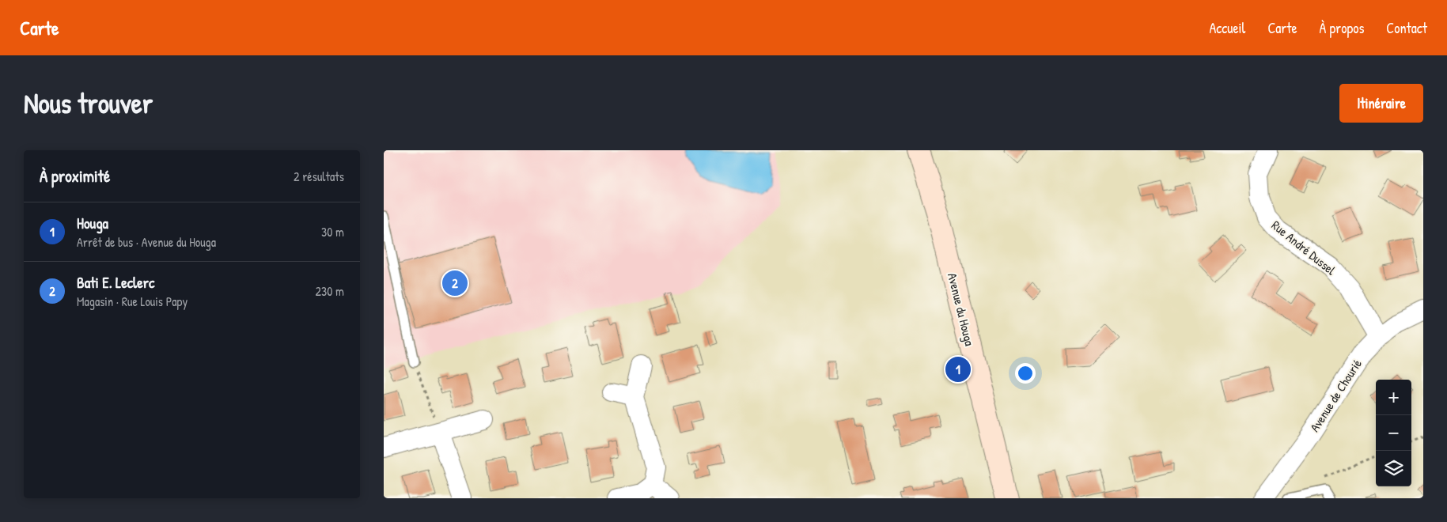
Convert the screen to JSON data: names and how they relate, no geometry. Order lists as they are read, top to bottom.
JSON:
{
  "streets": {
    "main road": ["Avenue du Houga"],
    "street": ["Rue André Dussel", "Avenue de Chourié"]
  },
  "crossings": [
    ["Rue André Dussel", "Avenue de Chourié"]
  ],
  "page": {
    "header": "Carte",
    "nav": [
      "Accueil",
      "Carte",
      "À propos",
      "Contact"
    ],
    "buttons": "Itinéraire",
    "title": "Nous trouver",
    "heading": ["À proximité", "2 résultats"],
    "list": [
      {
        "mark": "1",
        "name": "Houga",
        "note": "Arrêt de bus · Avenue du Houga",
        "value": "30 m"
      },
      {
        "mark": "2",
        "name": "Bati E. Leclerc",
        "note": "Magasin · Rue Louis Papy",
        "value": "230 m"
      }
    ],
    "pins": ["2", "1"],
    "map_buttons": ["+", "−"]
  }
}
